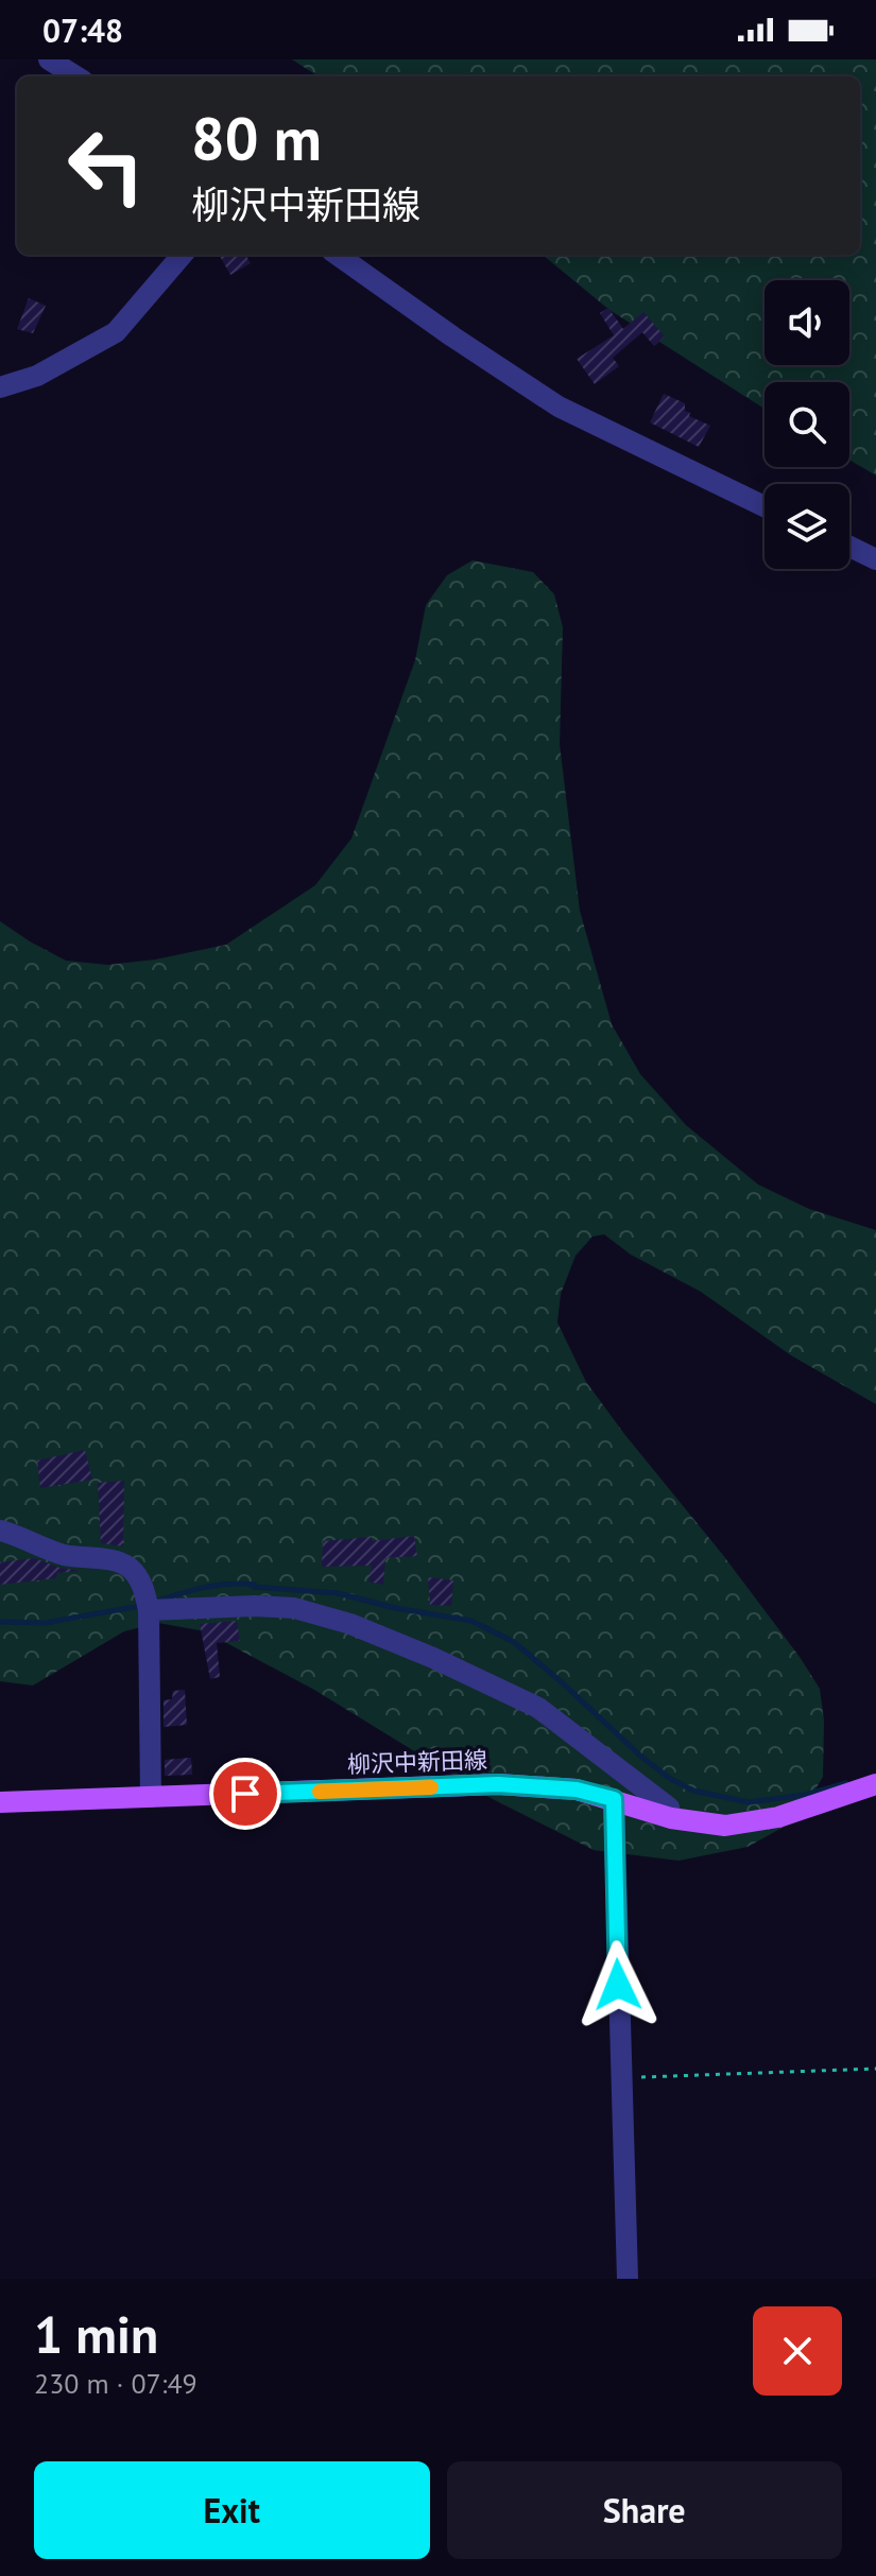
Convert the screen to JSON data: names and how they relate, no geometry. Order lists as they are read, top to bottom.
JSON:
{
  "streets": {
    "main road": ["柳沢中新田線"]
  },
  "page": {
    "status": "07:48",
    "turn": ["80 m", "柳沢中新田線"],
    "heading": ["1 min", "230 m · 07:49"],
    "buttons": ["Exit", "Share"]
  }
}
